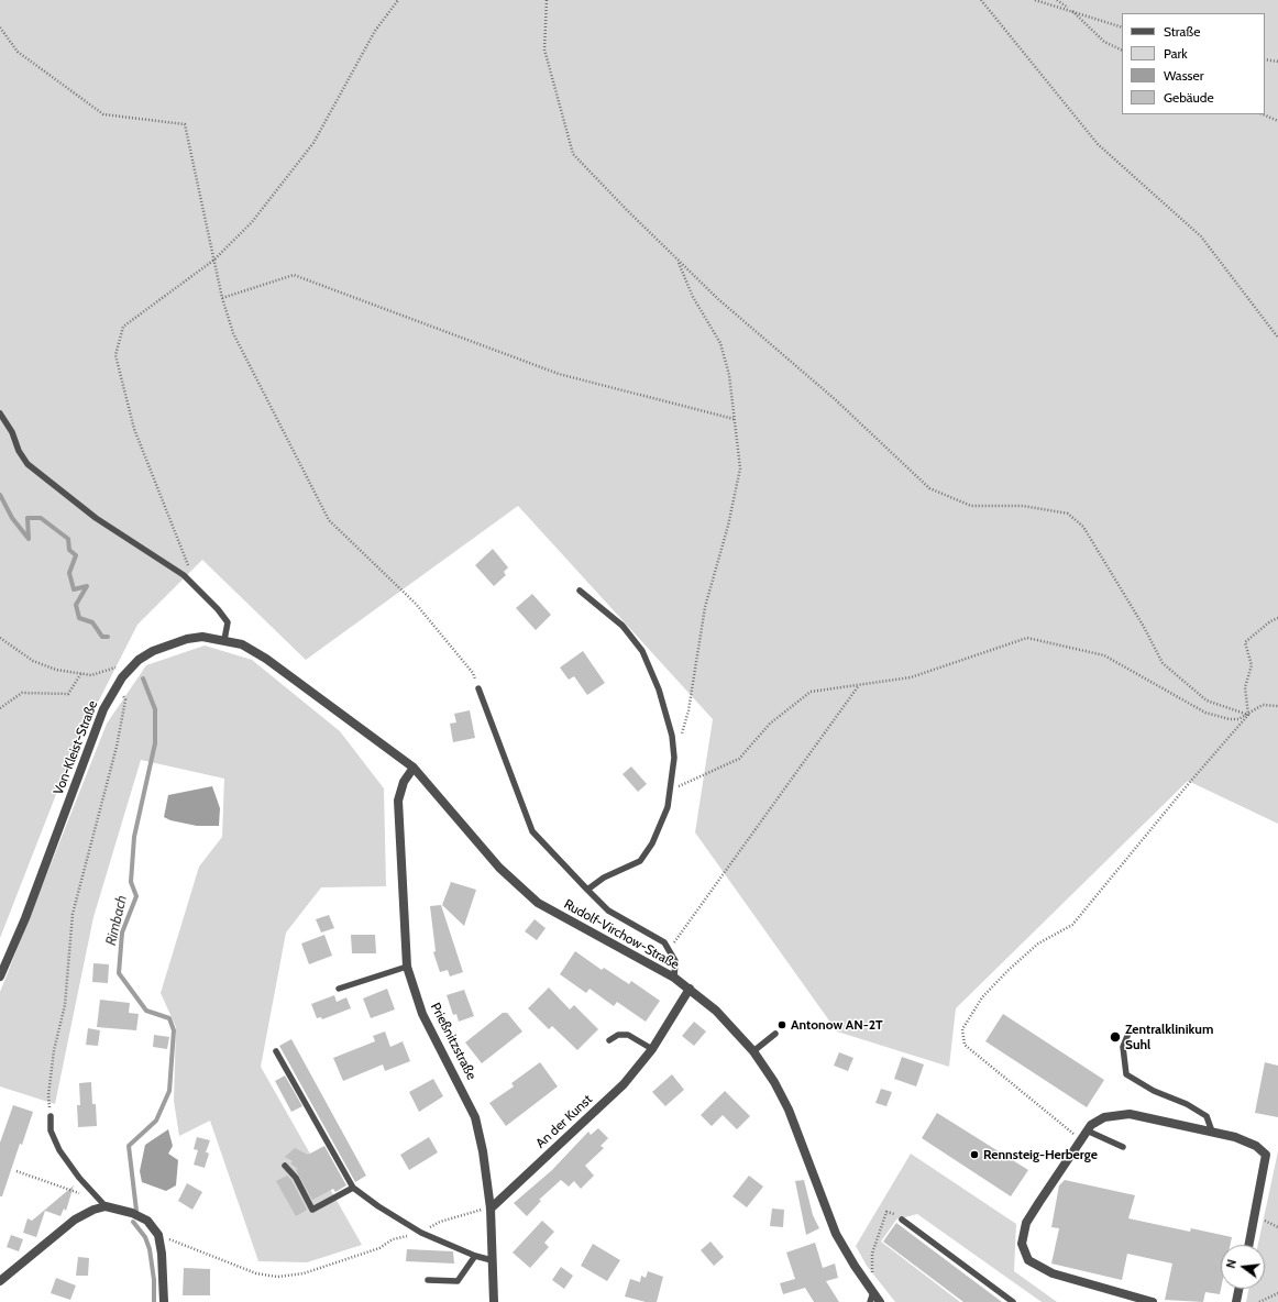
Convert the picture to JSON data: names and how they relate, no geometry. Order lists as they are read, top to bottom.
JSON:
{
  "streets": {
    "street": [
      "Von-Kleist-Straße",
      "Rudolf-Virchow-Straße",
      "Prießnitzstraße",
      "An der Kunst"
    ]
  },
  "crossings": [
    ["Von-Kleist-Straße", "Rudolf-Virchow-Straße"],
    ["Von-Kleist-Straße", "Prießnitzstraße"],
    ["Rudolf-Virchow-Straße", "Prießnitzstraße"],
    ["Rudolf-Virchow-Straße", "An der Kunst"],
    ["Prießnitzstraße", "An der Kunst"]
  ],
  "water": ["Rimbach"],
  "places": ["Antonow AN-2T", "Zentralklinikum Suhl", "Rennsteig-Herberge"],
  "legend": [
    "Straße",
    "Park",
    "Wasser",
    "Gebäude"
  ],
  "north": "left"
}
